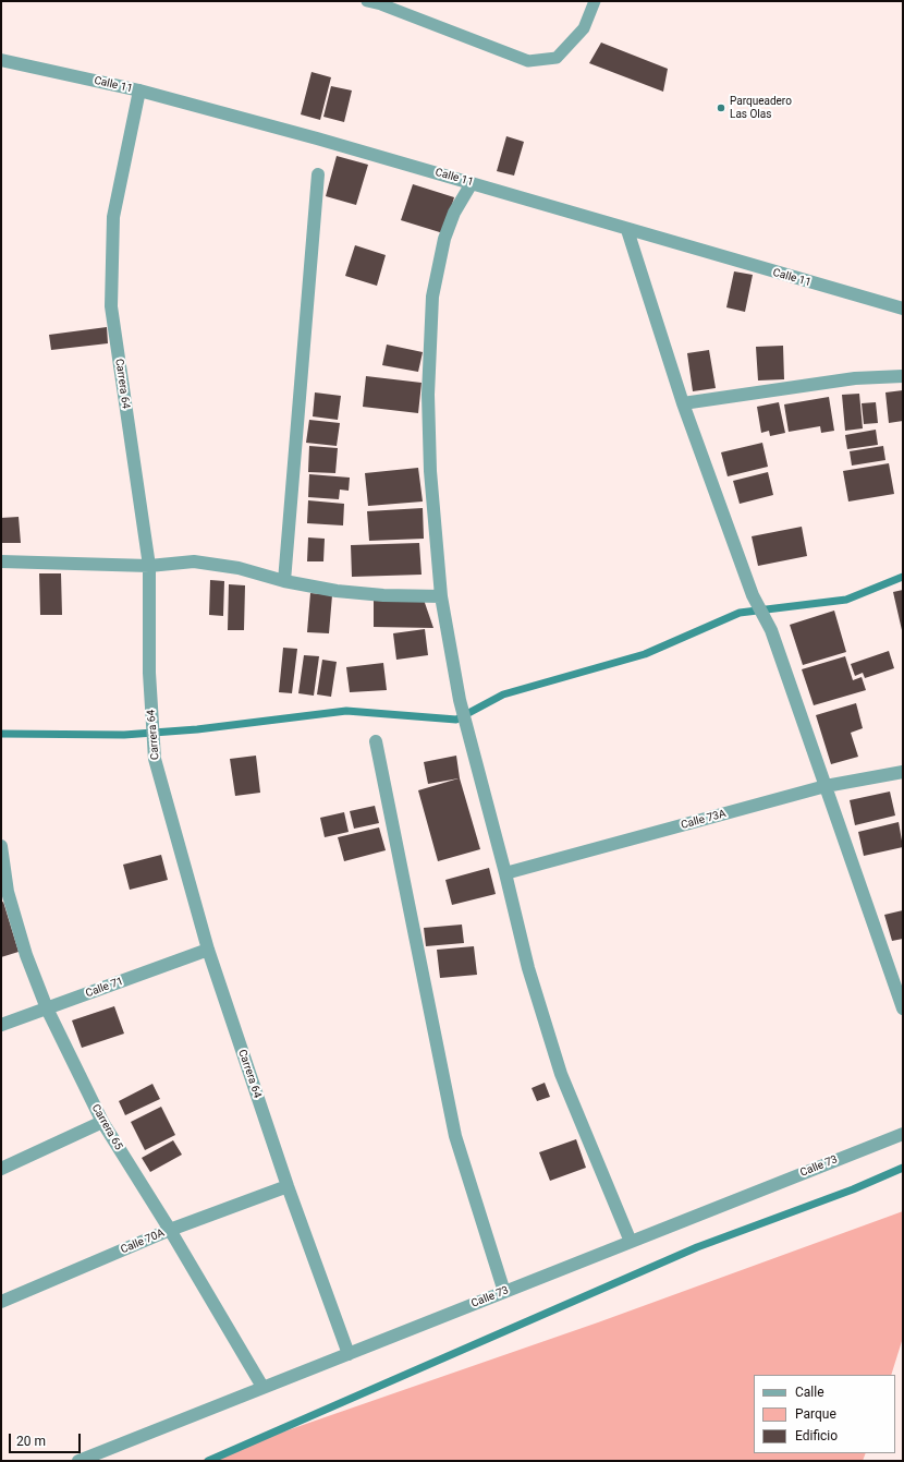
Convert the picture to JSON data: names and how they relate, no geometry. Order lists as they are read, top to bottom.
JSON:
{
  "streets": {
    "street": [
      "Calle 11",
      "Carrera 64",
      "Calle 73A",
      "Calle 71",
      "Carrera 65",
      "Calle 73",
      "Calle 70A"
    ]
  },
  "crossings": [
    ["Calle 11", "Carrera 64"],
    ["Carrera 64", "Calle 71"],
    ["Carrera 64", "Calle 73"],
    ["Carrera 64", "Calle 70A"],
    ["Calle 71", "Carrera 65"],
    ["Carrera 65", "Calle 73"],
    ["Carrera 65", "Calle 70A"]
  ],
  "places": ["Parqueadero Las Olas"],
  "legend": ["Calle", "Parque", "Edificio"],
  "scale_bar": "20 m"
}
